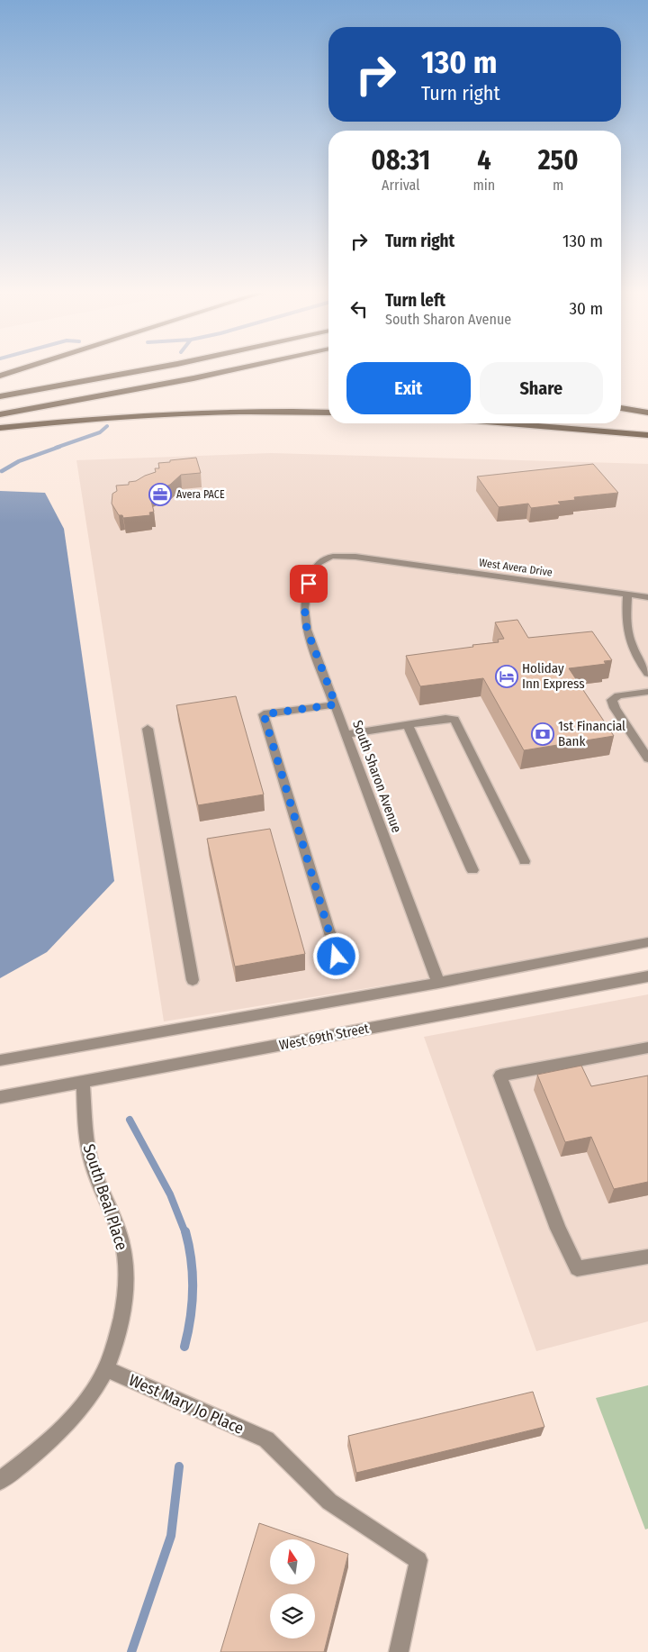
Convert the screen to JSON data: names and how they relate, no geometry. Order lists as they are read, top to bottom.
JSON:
{
  "streets": {
    "street": [
      "West Avera Drive",
      "South Sharon Avenue",
      "West 69th Street",
      "South Beal Place",
      "West Mary Jo Place"
    ]
  },
  "crossings": [
    ["West Avera Drive", "South Sharon Avenue"],
    ["West 69th Street", "South Beal Place"],
    ["South Beal Place", "West Mary Jo Place"]
  ],
  "places": {
    "office": ["Avera PACE"],
    "hotel": ["Holiday Inn Express"],
    "bank": ["1st Financial Bank"]
  },
  "north": "top",
  "page": {
    "turn": ["130 m", "Turn right"],
    "eta": [
      "08:31",
      "Arrival",
      "4",
      "min",
      "250",
      "m"
    ],
    "list": [
      {
        "name": "Turn right",
        "value": "130 m"
      },
      {
        "name": "Turn left",
        "note": "South Sharon Avenue",
        "value": "30 m"
      }
    ],
    "buttons": ["Exit", "Share"]
  }
}
